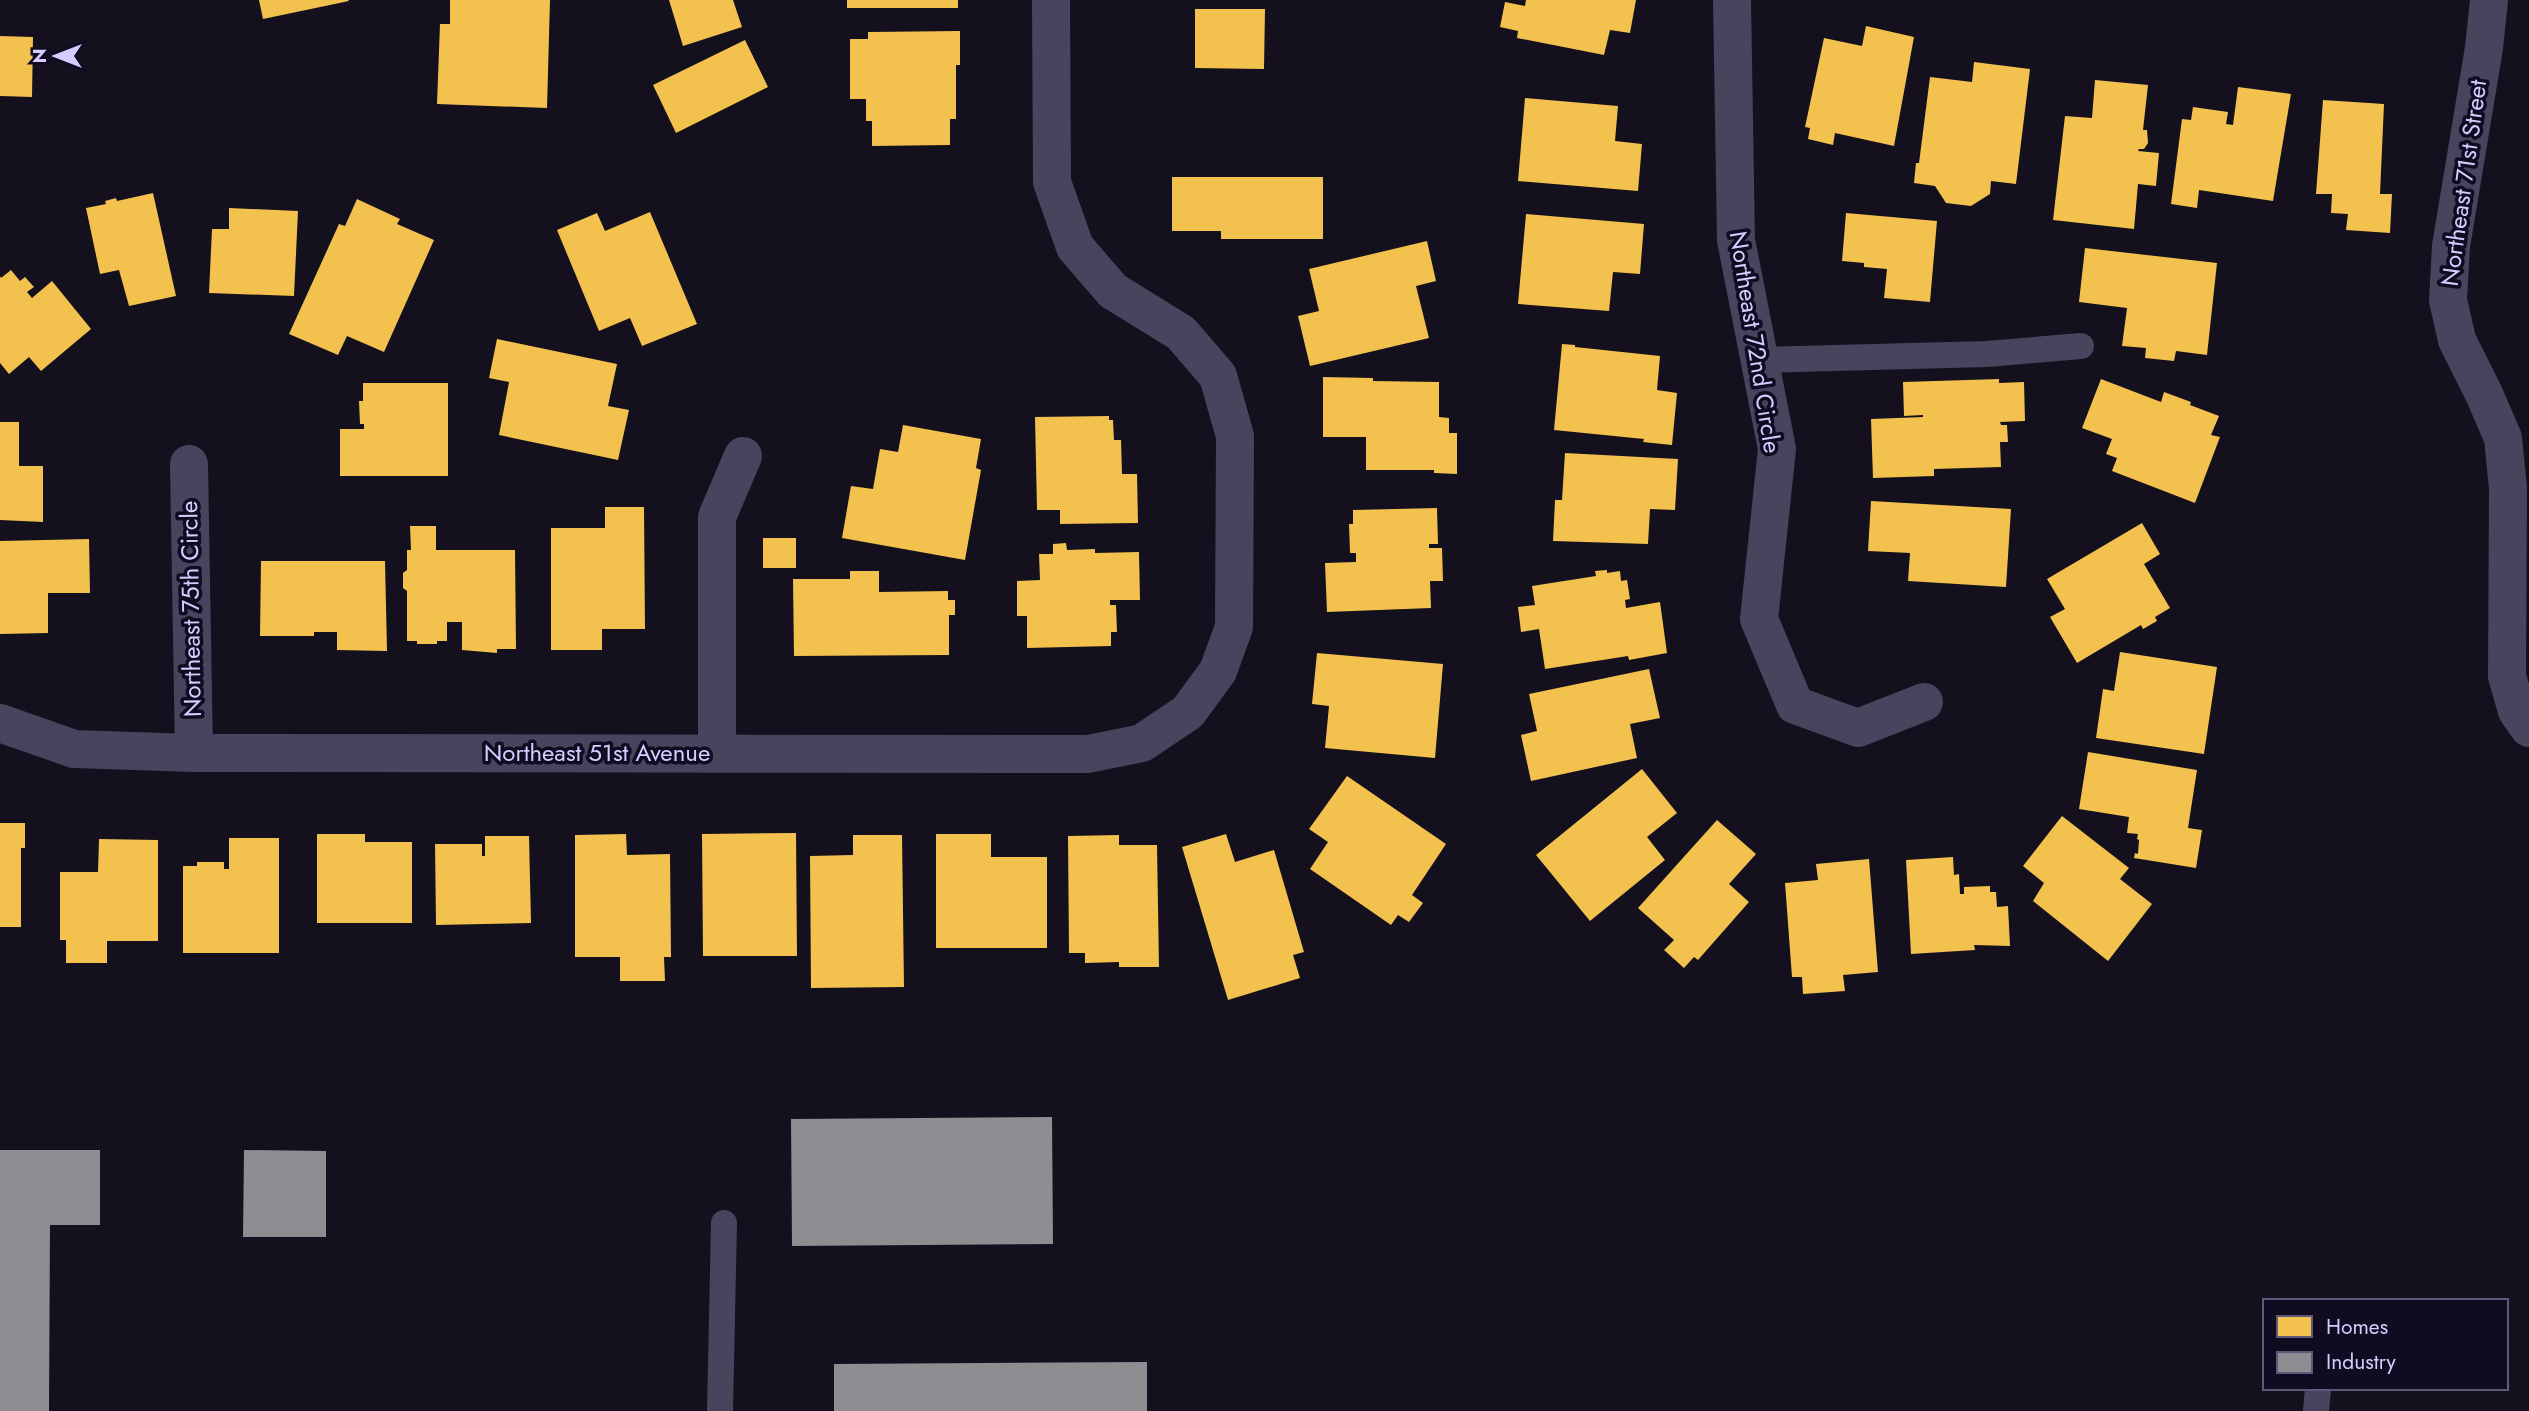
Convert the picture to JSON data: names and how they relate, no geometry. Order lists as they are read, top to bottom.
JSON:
{
  "streets": {
    "street": [
      "Northeast 71st Street",
      "Northeast 72nd Circle",
      "Northeast 75th Circle",
      "Northeast 51st Avenue"
    ]
  },
  "crossings": [
    ["Northeast 75th Circle", "Northeast 51st Avenue"]
  ],
  "legend": ["Homes", "Industry"],
  "north": "left"
}
